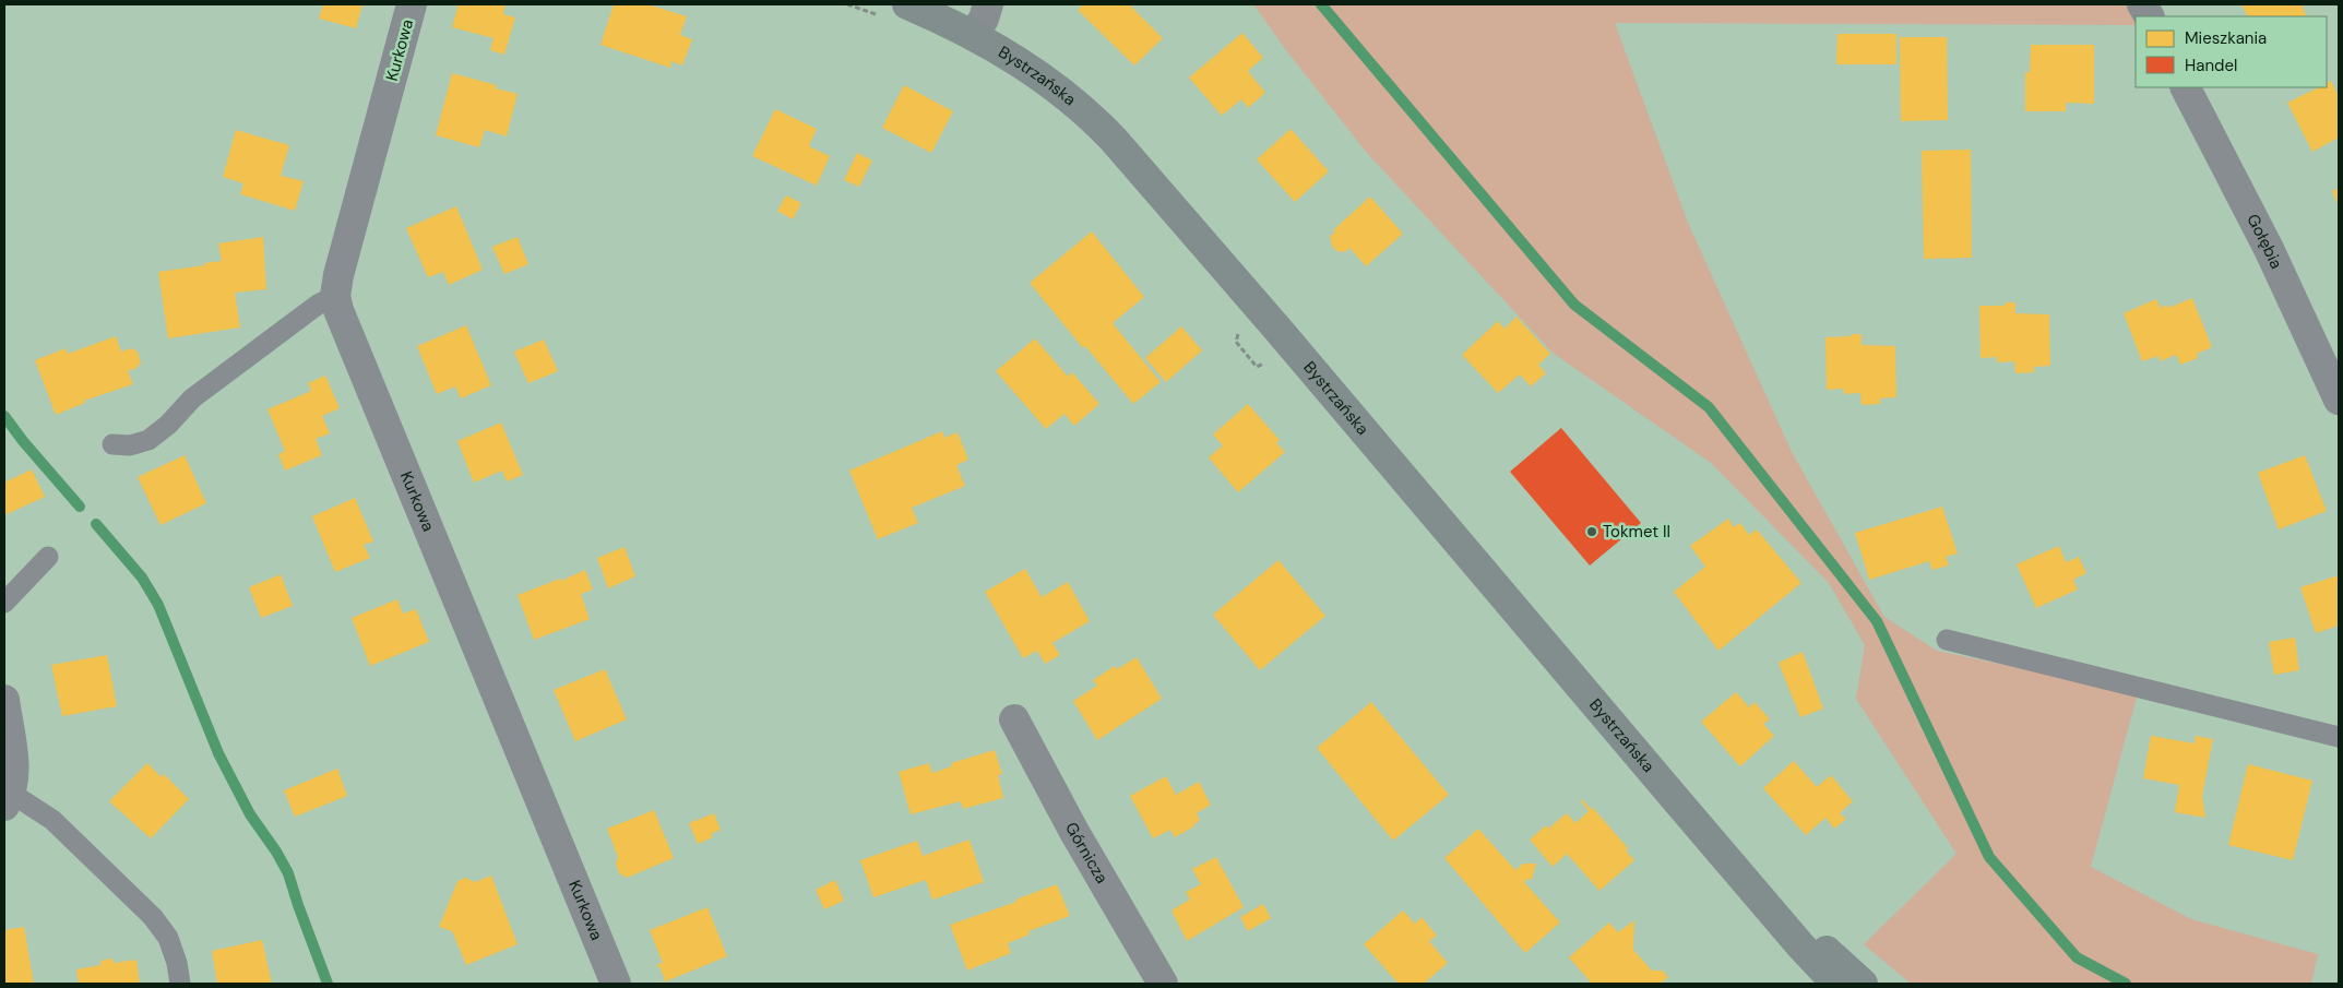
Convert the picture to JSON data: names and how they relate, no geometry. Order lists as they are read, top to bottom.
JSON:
{
  "streets": {
    "main road": ["Bystrzańska"],
    "street": ["Kurkowa", "Gołębia", "Górnicza"]
  },
  "places": ["Tokmet II"],
  "legend": ["Mieszkania", "Handel"]
}
